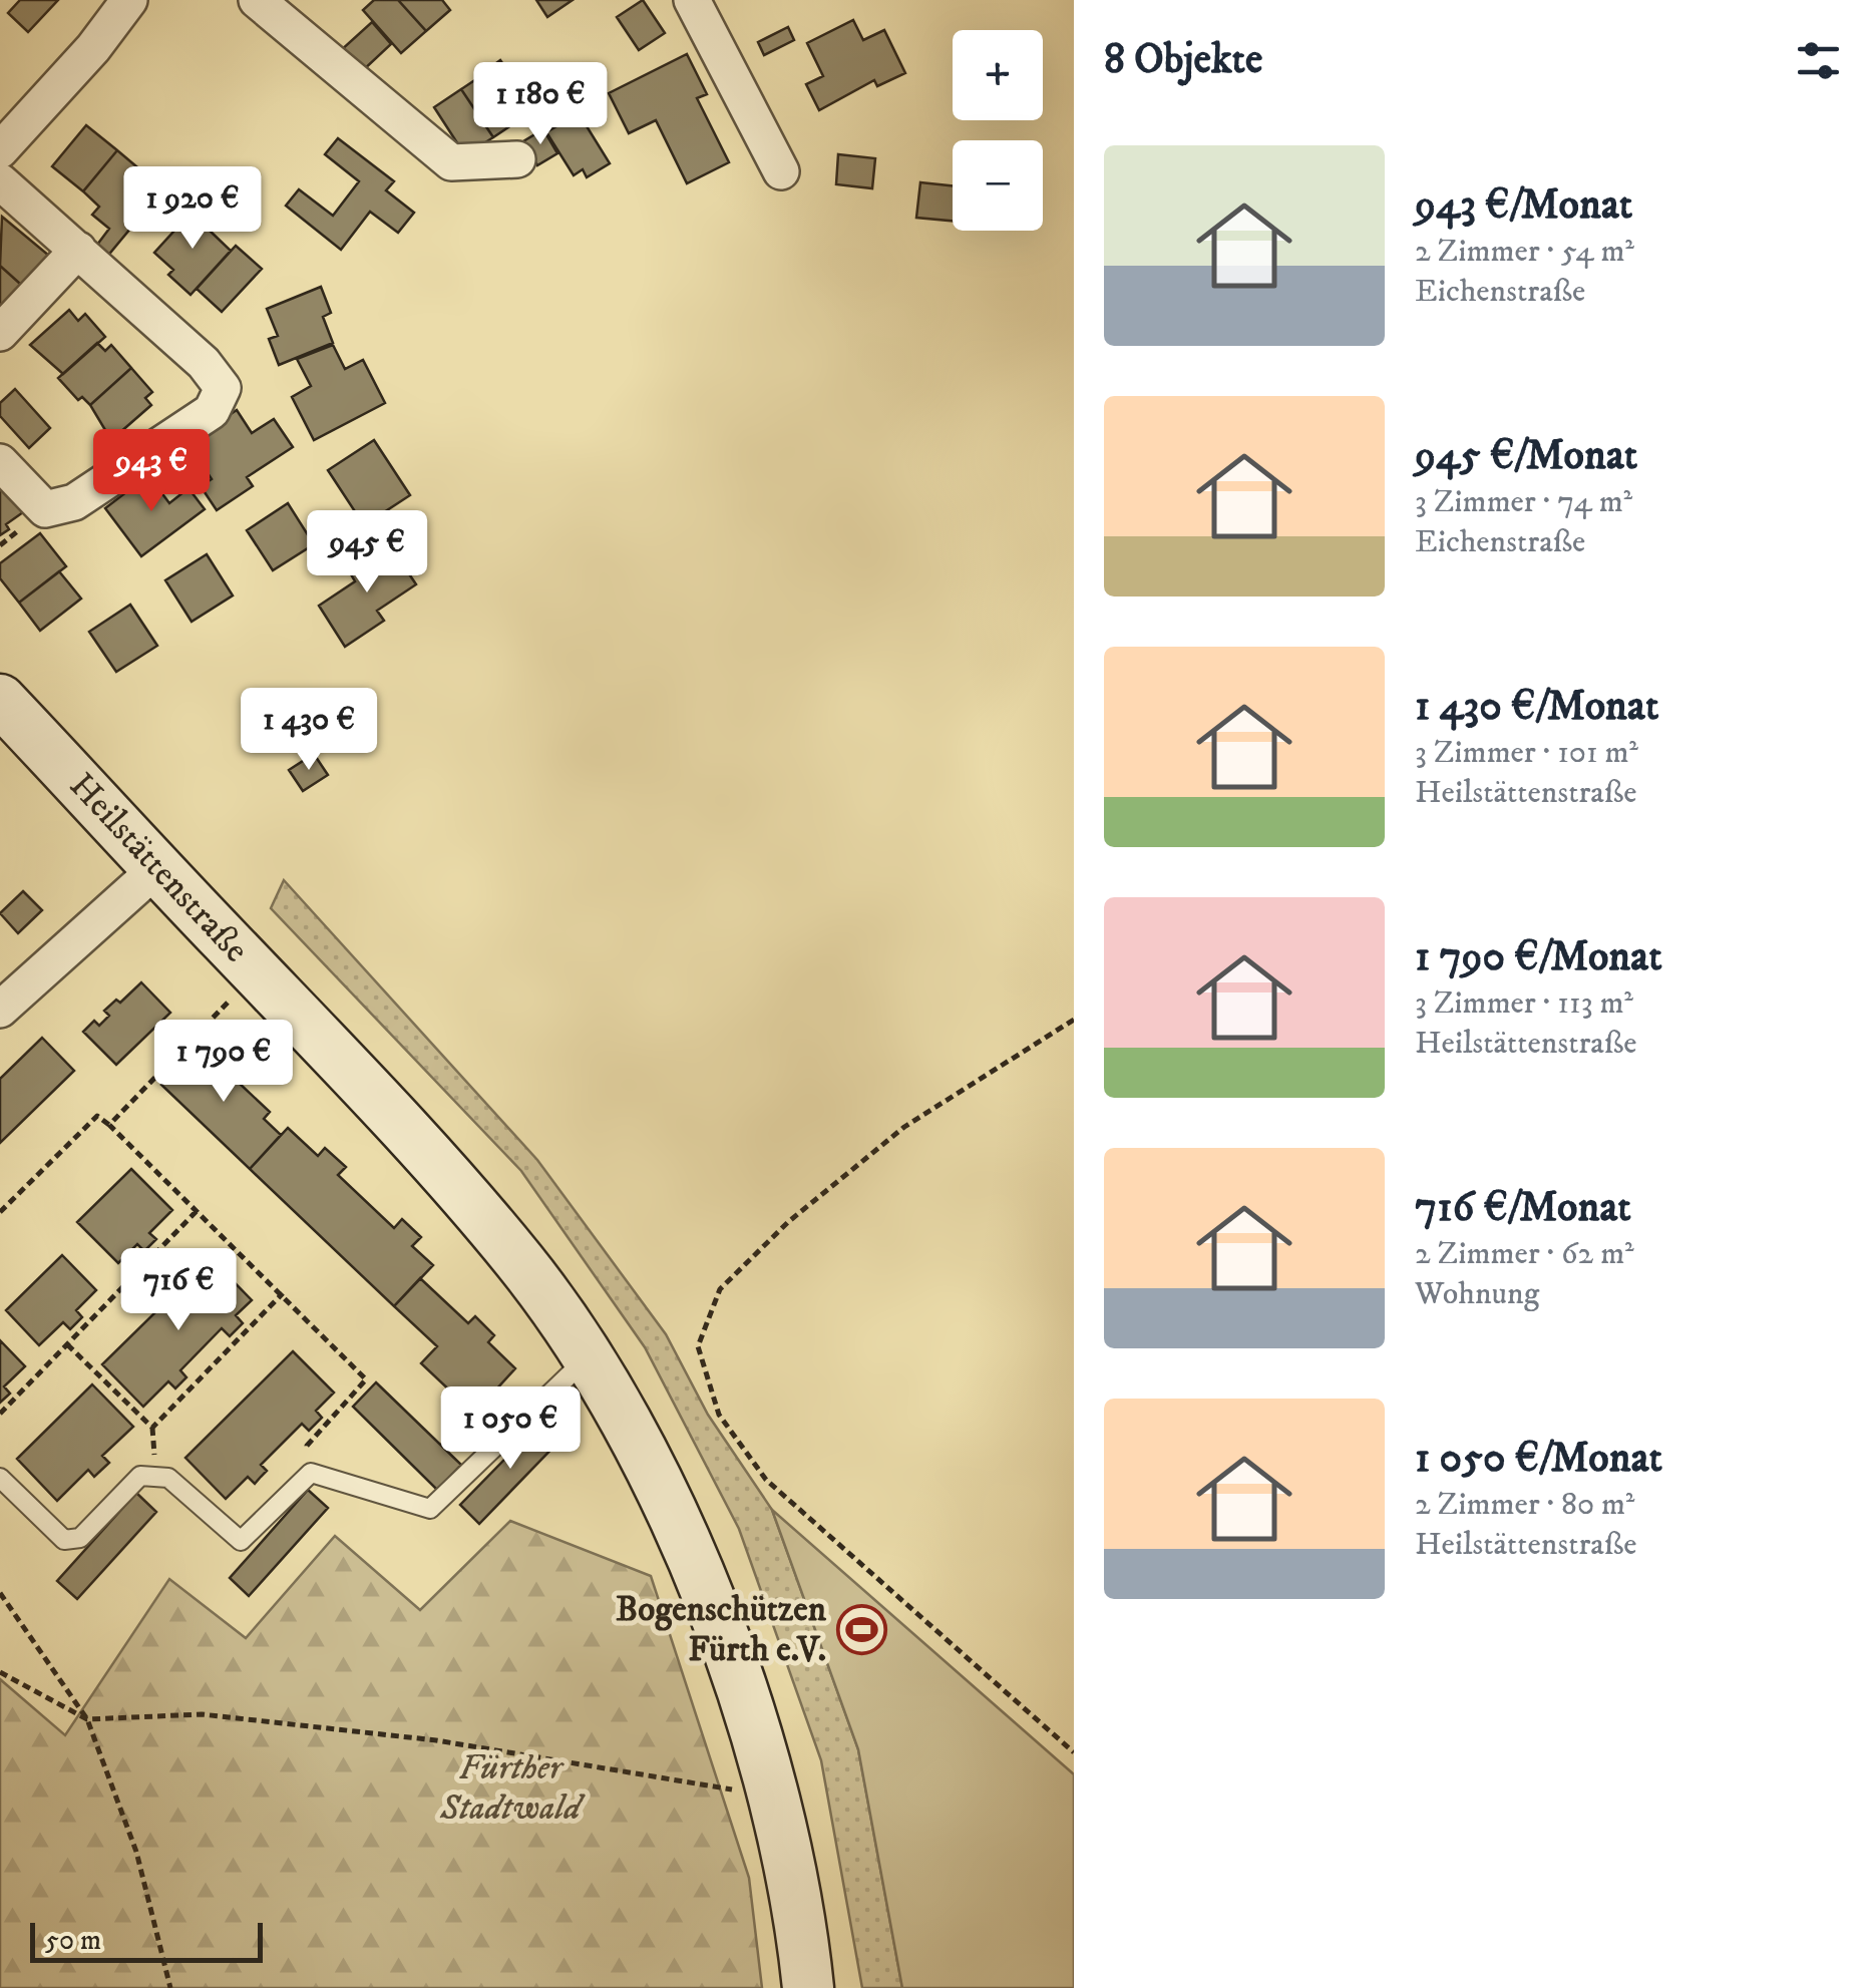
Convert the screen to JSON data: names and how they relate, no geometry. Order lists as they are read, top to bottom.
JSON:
{
  "streets": {
    "street": ["Heilstättenstraße"]
  },
  "parks": ["Fürther Stadtwald"],
  "places": {
    "sports": ["Bogenschützen Fürth e.V."]
  },
  "scale_bar": "50 m",
  "page": {
    "heading": "8 Objekte",
    "map_buttons": ["+", "−"],
    "price": [
      "1 180 €",
      "1 920 €",
      "943 €",
      "945 €",
      "1 430 €",
      "1 790 €",
      "716 €",
      "1 050 €"
    ],
    "list": [
      {
        "name": "943 €/Monat",
        "note": "2 Zimmer · 54 m² · Eichenstraße"
      },
      {
        "name": "945 €/Monat",
        "note": "3 Zimmer · 74 m² · Eichenstraße"
      },
      {
        "name": "1 430 €/Monat",
        "note": "3 Zimmer · 101 m² · Heilstättenstraße"
      },
      {
        "name": "1 790 €/Monat",
        "note": "3 Zimmer · 113 m² · Heilstättenstraße"
      },
      {
        "name": "716 €/Monat",
        "note": "2 Zimmer · 62 m² · Wohnung"
      },
      {
        "name": "1 050 €/Monat",
        "note": "2 Zimmer · 80 m² · Heilstättenstraße"
      }
    ],
    "scale": "50 m"
  }
}
